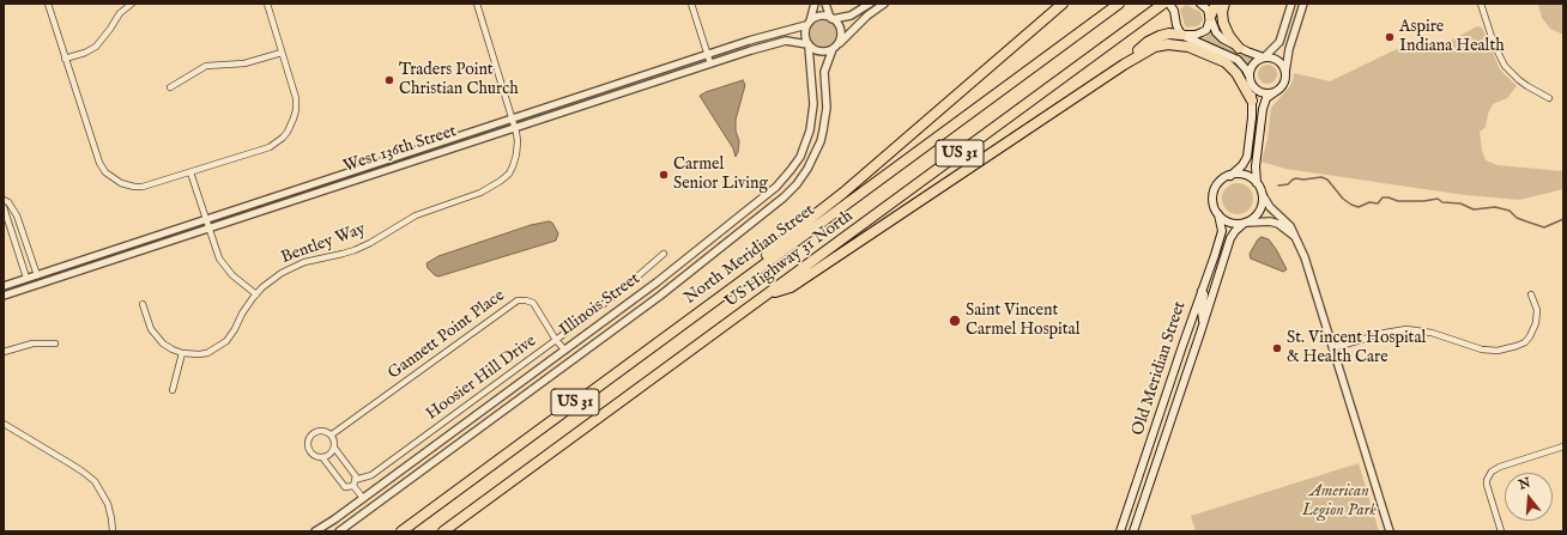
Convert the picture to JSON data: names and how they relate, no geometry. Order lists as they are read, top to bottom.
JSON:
{
  "streets": {
    "highway": ["US 31", "North Meridian Street", "US Highway 31 North"],
    "main road": ["Old Meridian Street"],
    "street": [
      "West 136th Street",
      "Bentley Way",
      "Illinois Street",
      "Gannett Point Place",
      "Hoosier Hill Drive"
    ]
  },
  "crossings": [
    ["West 136th Street", "Bentley Way"],
    ["West 136th Street", "Illinois Street"],
    ["Illinois Street", "Gannett Point Place"],
    ["Gannett Point Place", "Hoosier Hill Drive"]
  ],
  "parks": ["American Legion Park"],
  "places": [
    "Aspire Indiana Health",
    "Traders Point Christian Church",
    "Carmel Senior Living",
    "Saint Vincent Carmel Hospital",
    "St. Vincent Hospital & Health Care"
  ],
  "north": "top"
}
